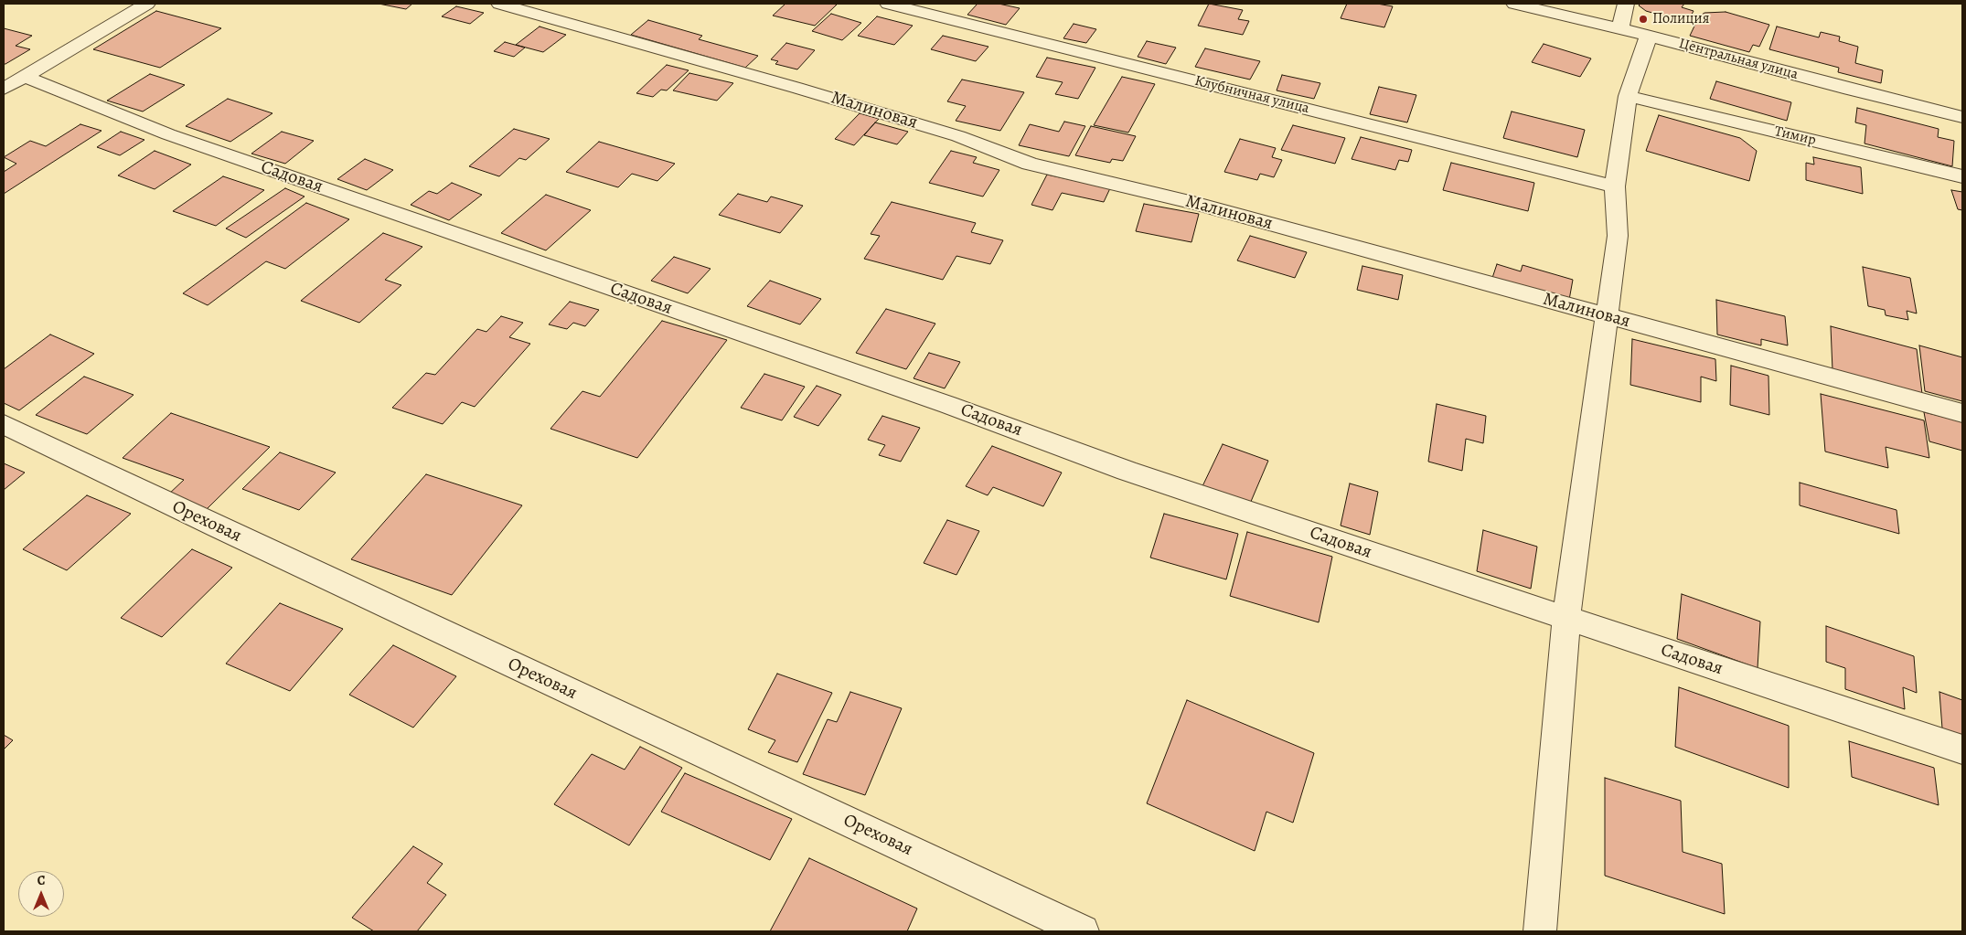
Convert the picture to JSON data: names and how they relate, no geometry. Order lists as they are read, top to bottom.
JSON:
{
  "streets": {
    "street": [
      "Центральная улица",
      "Клубничная улица",
      "Малиновая",
      "Тимир",
      "Садовая",
      "Ореховая"
    ]
  },
  "places": ["Полиция"],
  "north": "top"
}
